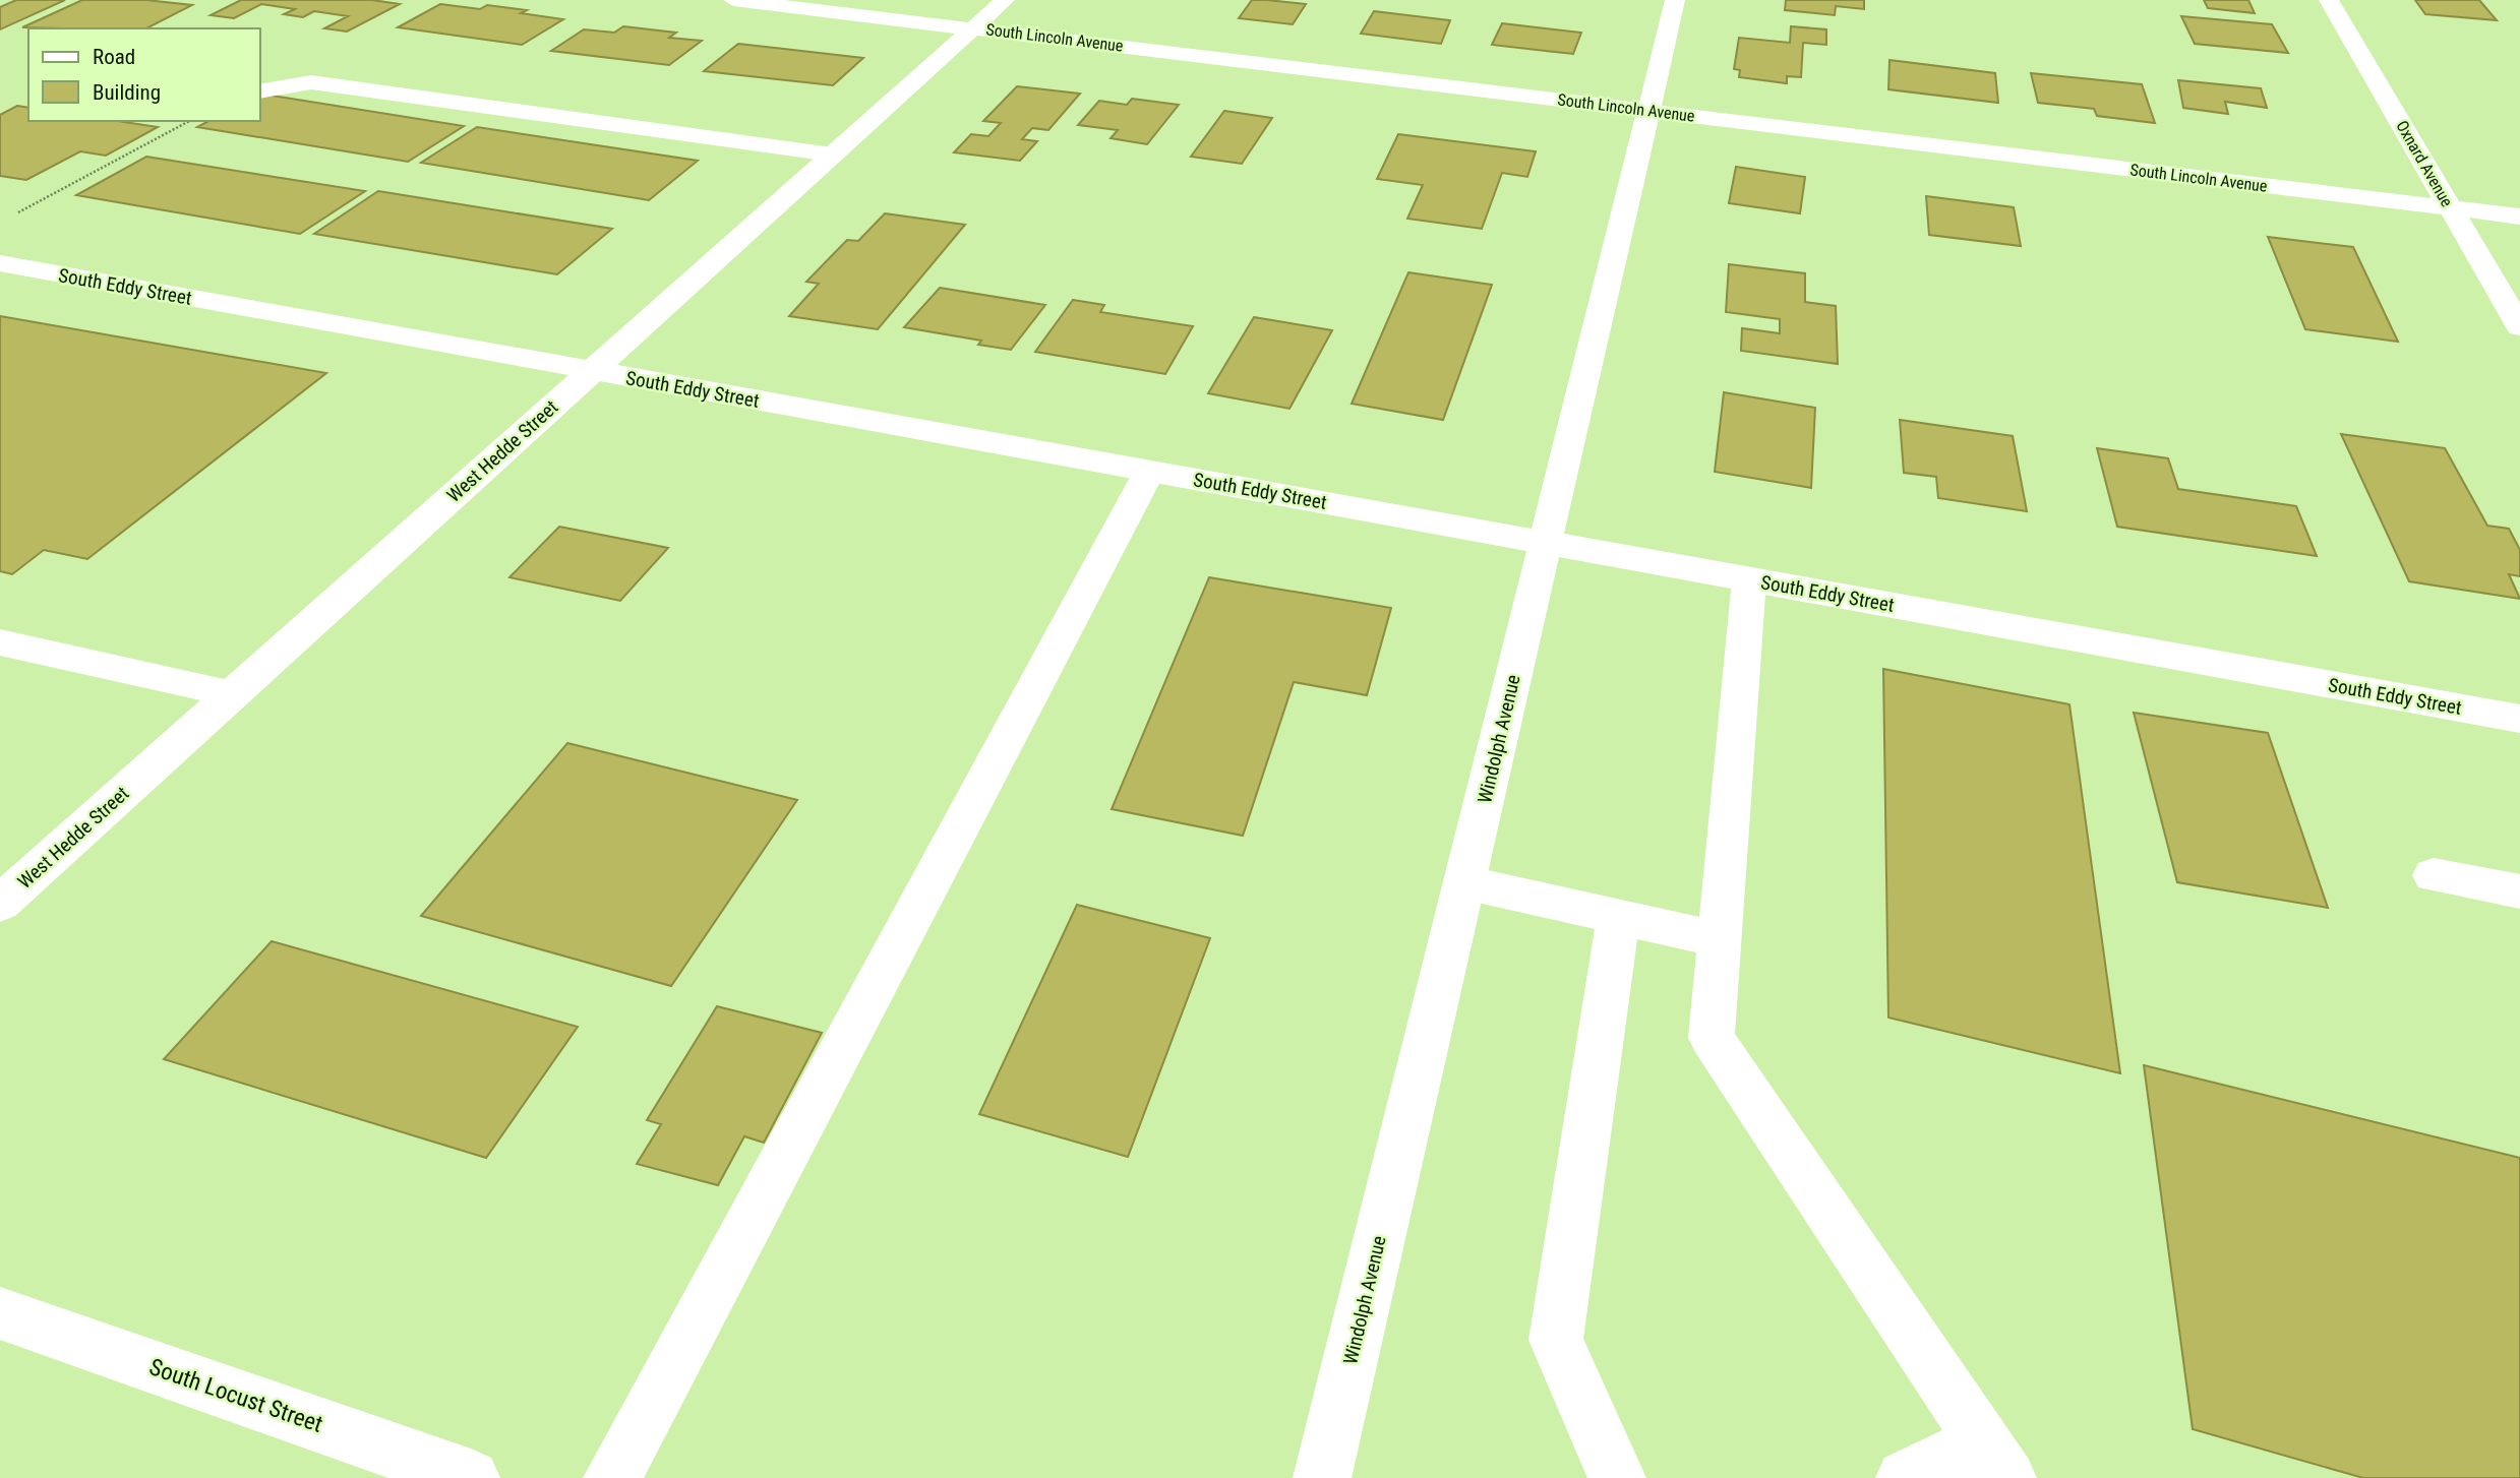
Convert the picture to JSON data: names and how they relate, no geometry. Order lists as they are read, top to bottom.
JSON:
{
  "streets": {
    "street": [
      "South Lincoln Avenue",
      "Oxnard Avenue",
      "South Eddy Street",
      "West Hedde Street",
      "Windolph Avenue",
      "South Locust Street"
    ]
  },
  "crossings": [
    ["South Lincoln Avenue", "Oxnard Avenue"],
    ["South Lincoln Avenue", "West Hedde Street"],
    ["South Lincoln Avenue", "Windolph Avenue"],
    ["South Eddy Street", "West Hedde Street"],
    ["South Eddy Street", "Windolph Avenue"]
  ],
  "legend": ["Road", "Building"]
}
